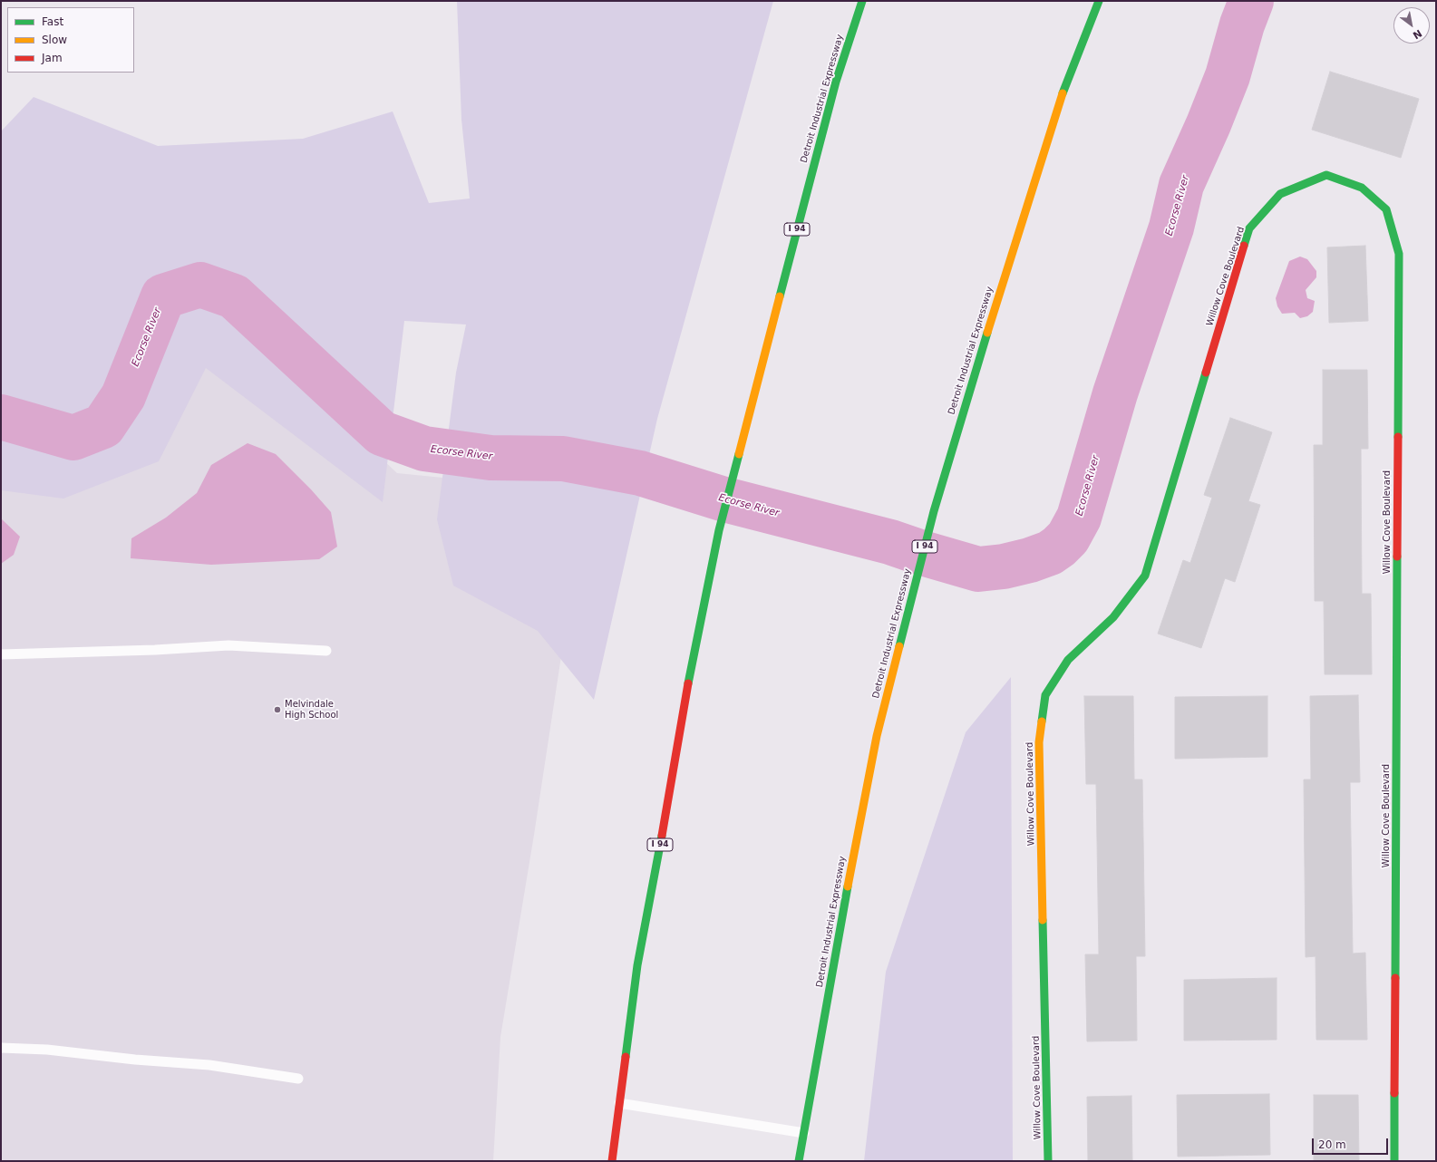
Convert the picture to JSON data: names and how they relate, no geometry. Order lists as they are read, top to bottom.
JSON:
{
  "streets": {
    "main road": ["Detroit Industrial Expressway", "I 94", "Willow Cove Boulevard"]
  },
  "water": ["Ecorse River"],
  "places": ["Melvindale High School"],
  "legend": ["Fast", "Slow", "Jam"],
  "scale_bar": "20 m",
  "north": "bottom right"
}
